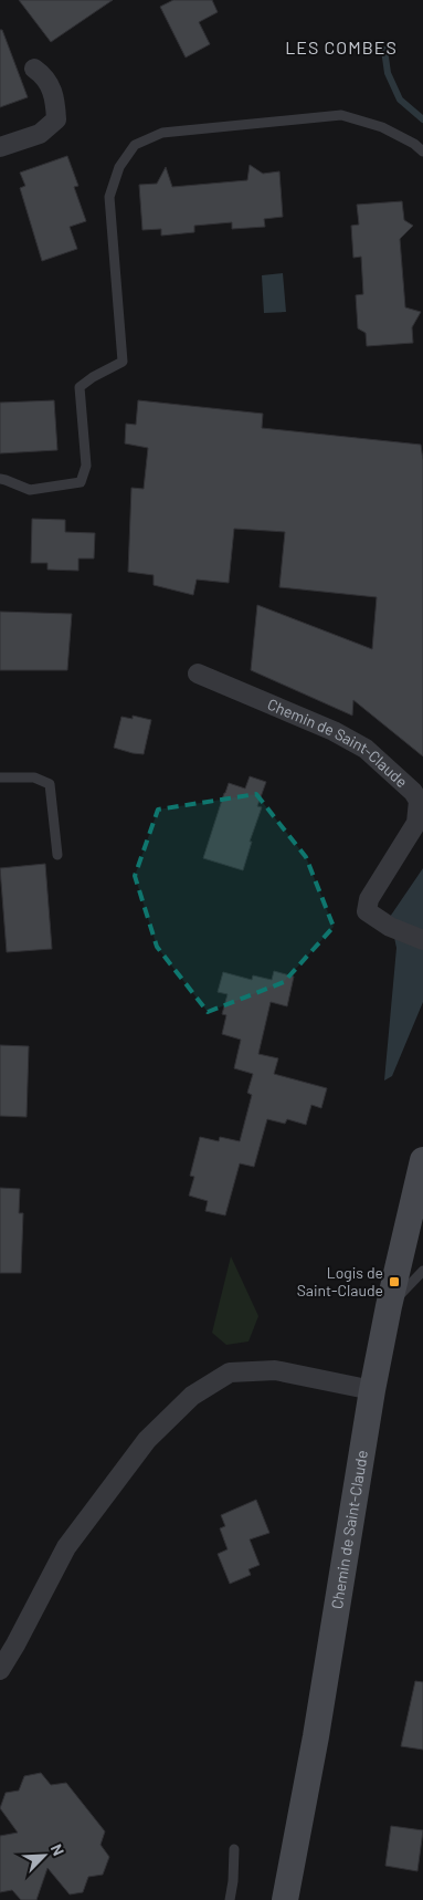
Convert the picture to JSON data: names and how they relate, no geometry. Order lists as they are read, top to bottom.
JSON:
{
  "streets": {
    "street": ["Chemin de Saint-Claude"]
  },
  "districts": ["LES COMBES"],
  "places": {
    "transit": ["Logis de Saint-Claude"]
  },
  "north": "top right"
}
